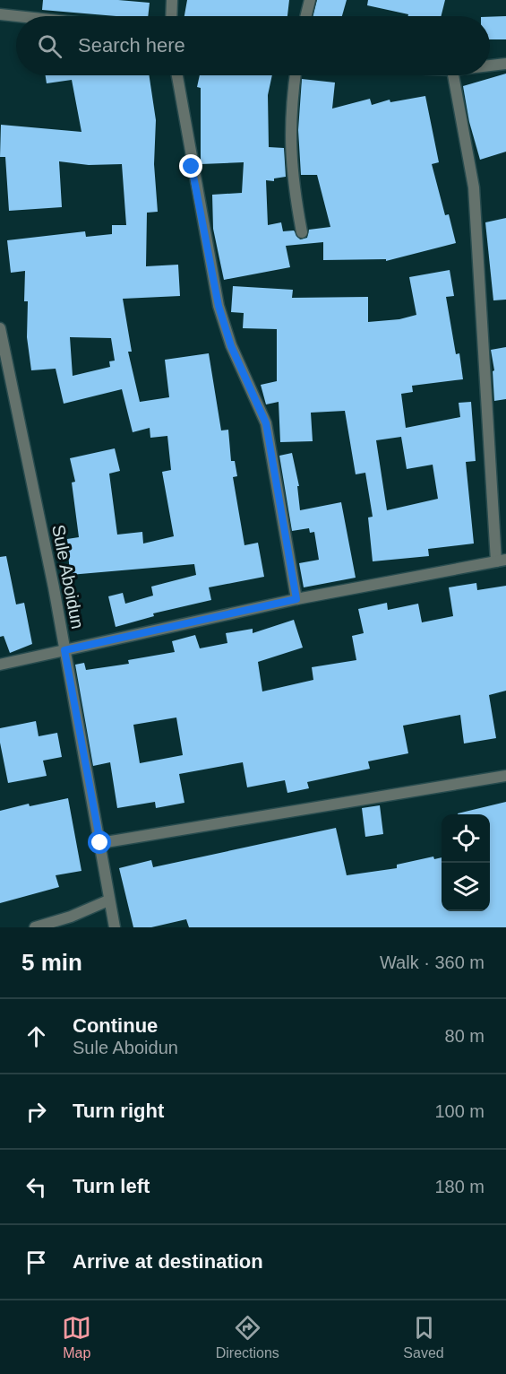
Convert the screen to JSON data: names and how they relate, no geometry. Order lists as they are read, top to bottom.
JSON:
{
  "streets": {
    "street": ["Sule Aboidun"]
  },
  "page": {
    "search": "Search here",
    "heading": ["5 min", "Walk · 360 m"],
    "list": [
      ["Continue", "Sule Aboidun", "80 m"],
      ["Turn right", "100 m"],
      ["Turn left", "180 m"],
      "Arrive at destination"
    ],
    "nav": ["Map", "Directions", "Saved"]
  }
}
